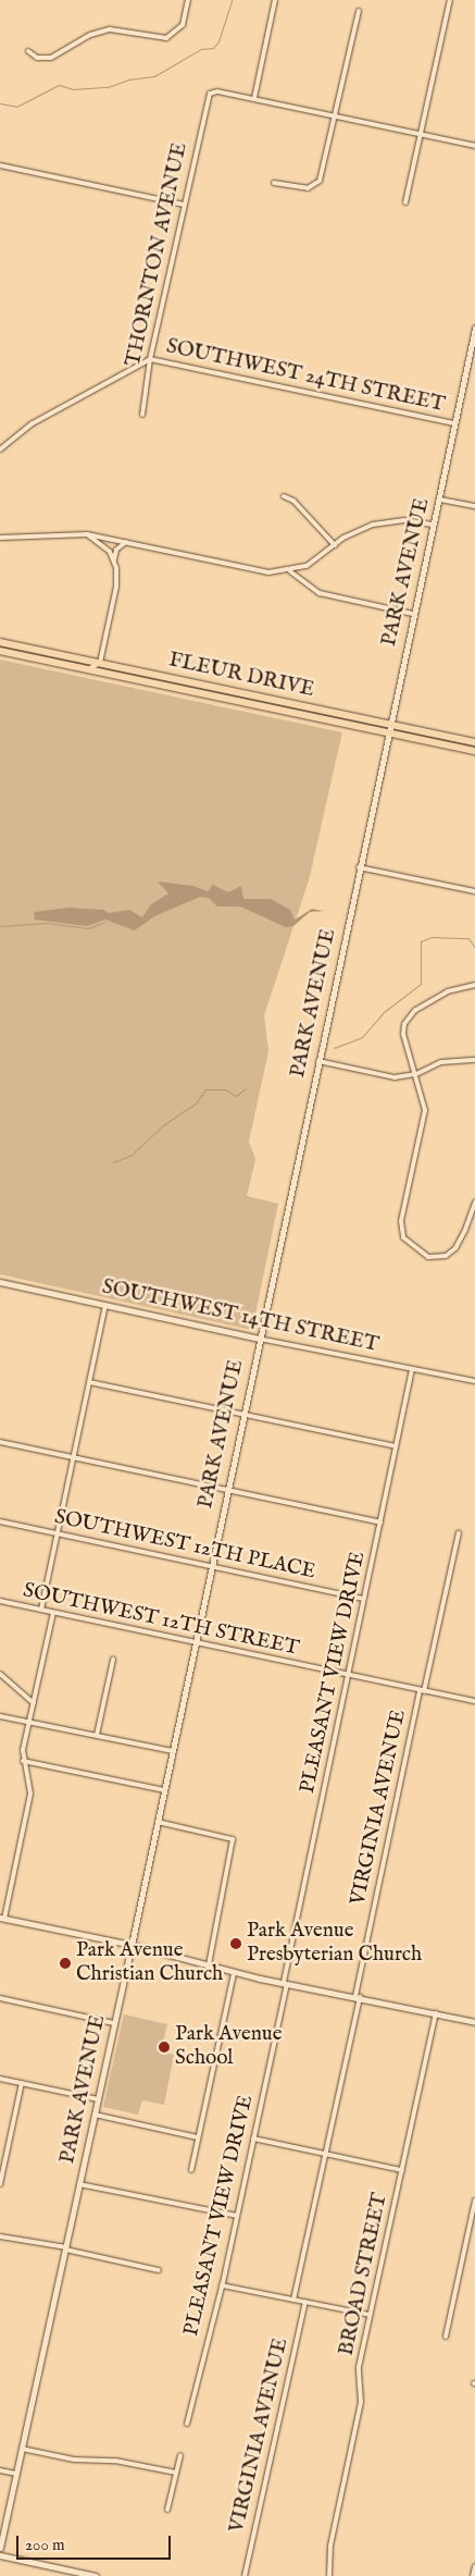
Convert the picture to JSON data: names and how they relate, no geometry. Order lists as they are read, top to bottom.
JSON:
{
  "streets": {
    "main road": ["FLEUR DRIVE"],
    "street": [
      "THORNTON AVENUE",
      "SOUTHWEST 24TH STREET",
      "PARK AVENUE",
      "SOUTHWEST 14TH STREET",
      "SOUTHWEST 12TH PLACE",
      "SOUTHWEST 12TH STREET",
      "PLEASANT VIEW DRIVE",
      "VIRGINIA AVENUE",
      "BROAD STREET"
    ]
  },
  "crossings": [
    ["THORNTON AVENUE", "SOUTHWEST 24TH STREET"],
    ["SOUTHWEST 24TH STREET", "PARK AVENUE"],
    ["PARK AVENUE", "FLEUR DRIVE"],
    ["PARK AVENUE", "SOUTHWEST 14TH STREET"],
    ["PARK AVENUE", "SOUTHWEST 12TH PLACE"],
    ["PARK AVENUE", "SOUTHWEST 12TH STREET"],
    ["SOUTHWEST 14TH STREET", "PLEASANT VIEW DRIVE"],
    ["SOUTHWEST 12TH PLACE", "PLEASANT VIEW DRIVE"],
    ["SOUTHWEST 12TH STREET", "PLEASANT VIEW DRIVE"],
    ["SOUTHWEST 12TH STREET", "VIRGINIA AVENUE"]
  ],
  "places": ["Park Avenue Presbyterian Church", "Park Avenue Christian Church", "Park Avenue School"],
  "scale_bar": "200 m"
}
